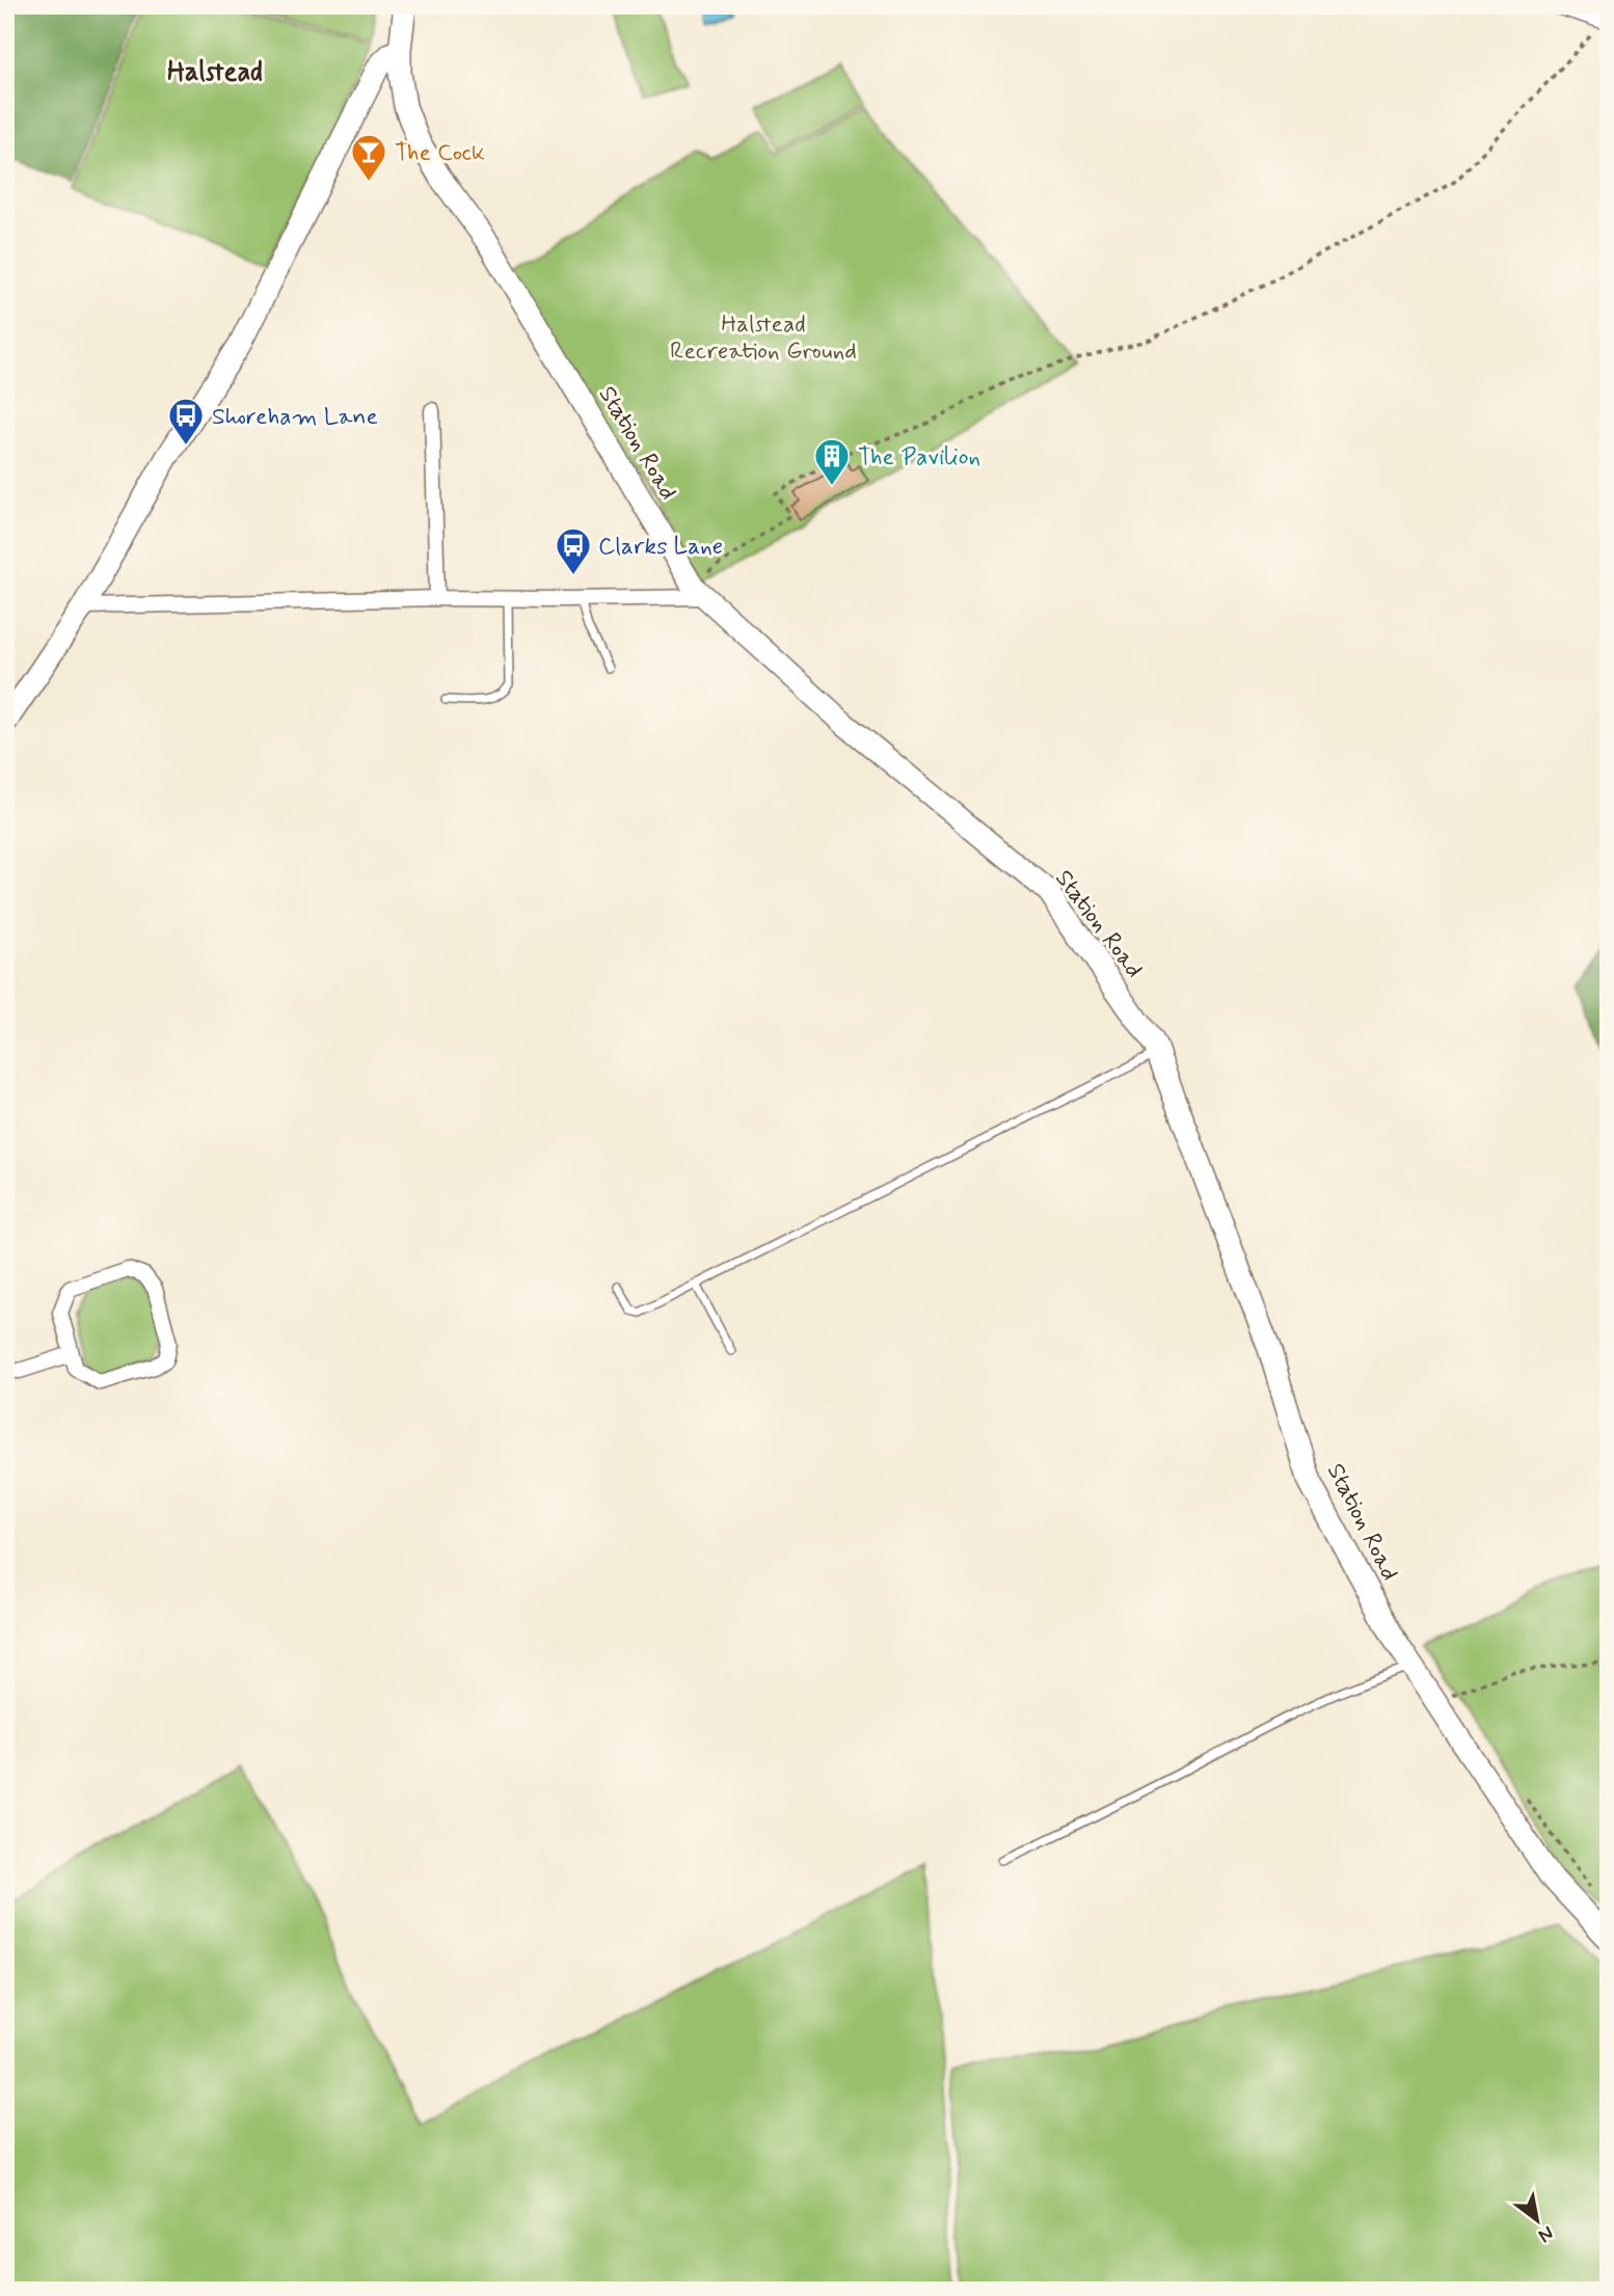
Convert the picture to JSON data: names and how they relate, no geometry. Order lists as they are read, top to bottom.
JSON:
{
  "streets": {
    "street": ["Station Road"]
  },
  "districts": ["Halstead"],
  "parks": ["Halstead Recreation Ground"],
  "places": {
    "bar": ["The Cock"],
    "bus stop": ["Shoreham Lane", "Clarks Lane"],
    "building": ["The Pavilion"]
  },
  "north": "bottom right"
}
